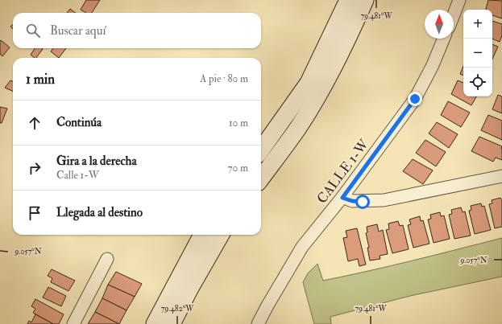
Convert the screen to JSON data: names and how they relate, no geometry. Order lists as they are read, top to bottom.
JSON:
{
  "streets": {
    "street": ["CALLE 1-W"]
  },
  "north": "top",
  "page": {
    "map_buttons": ["+", "−"],
    "search": "Buscar aquí",
    "heading": ["1 min", "A pie · 80 m"],
    "list": [
      ["Continúa", "10 m"],
      ["Gira a la derecha", "Calle 1-W", "70 m"],
      "Llegada al destino"
    ]
  },
  "coordinates": ["79.481°W", "9.057°N", "79.482°W"]
}
